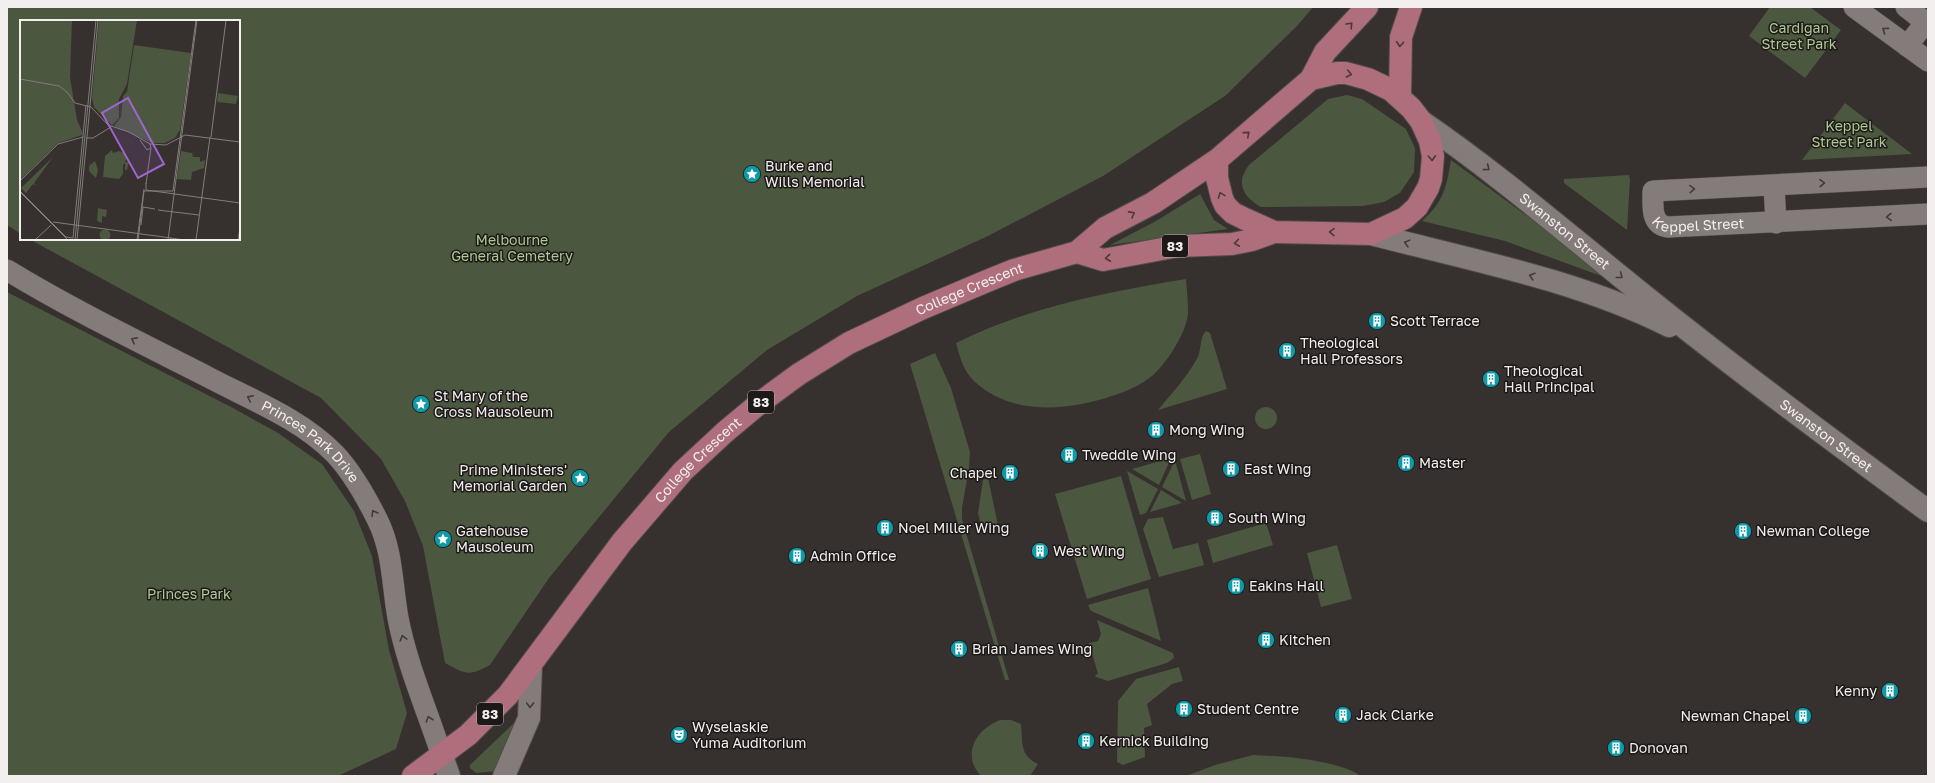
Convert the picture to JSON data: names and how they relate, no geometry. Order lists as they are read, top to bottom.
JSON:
{
  "streets": {
    "highway": ["83", "College Crescent"],
    "main road": ["Swanston Street"],
    "street": ["Keppel Street", "Princes Park Drive"]
  },
  "crossings": [
    ["Swanston Street", "83"],
    ["83", "College Crescent"],
    ["83", "Princes Park Drive"],
    ["College Crescent", "Princes Park Drive"]
  ],
  "one_way": ["Princes Park Drive"],
  "parks": [
    "Cardigan Street Park",
    "Keppel Street Park",
    "Melbourne General Cemetery",
    "Princes Park"
  ],
  "places": {
    "place": [
      "Burke and Wills Memorial",
      "St Mary of the Cross Mausoleum",
      "Prime Ministers' Memorial Garden",
      "Gatehouse Mausoleum"
    ],
    "building": [
      "Scott Terrace",
      "Theological Hall Professors",
      "Theological Hall Principal",
      "Mong Wing",
      "Tweddle Wing",
      "Master",
      "East Wing",
      "Chapel",
      "South Wing",
      "Noel Miller Wing",
      "Newman College",
      "West Wing",
      "Admin Office",
      "Eakins Hall",
      "Kitchen",
      "Brian James Wing",
      "Kenny",
      "Student Centre",
      "Jack Clarke",
      "Newman Chapel",
      "Kernick Building",
      "Donovan"
    ],
    "theatre": ["Wyselaskie Yuma Auditorium"]
  }
}
